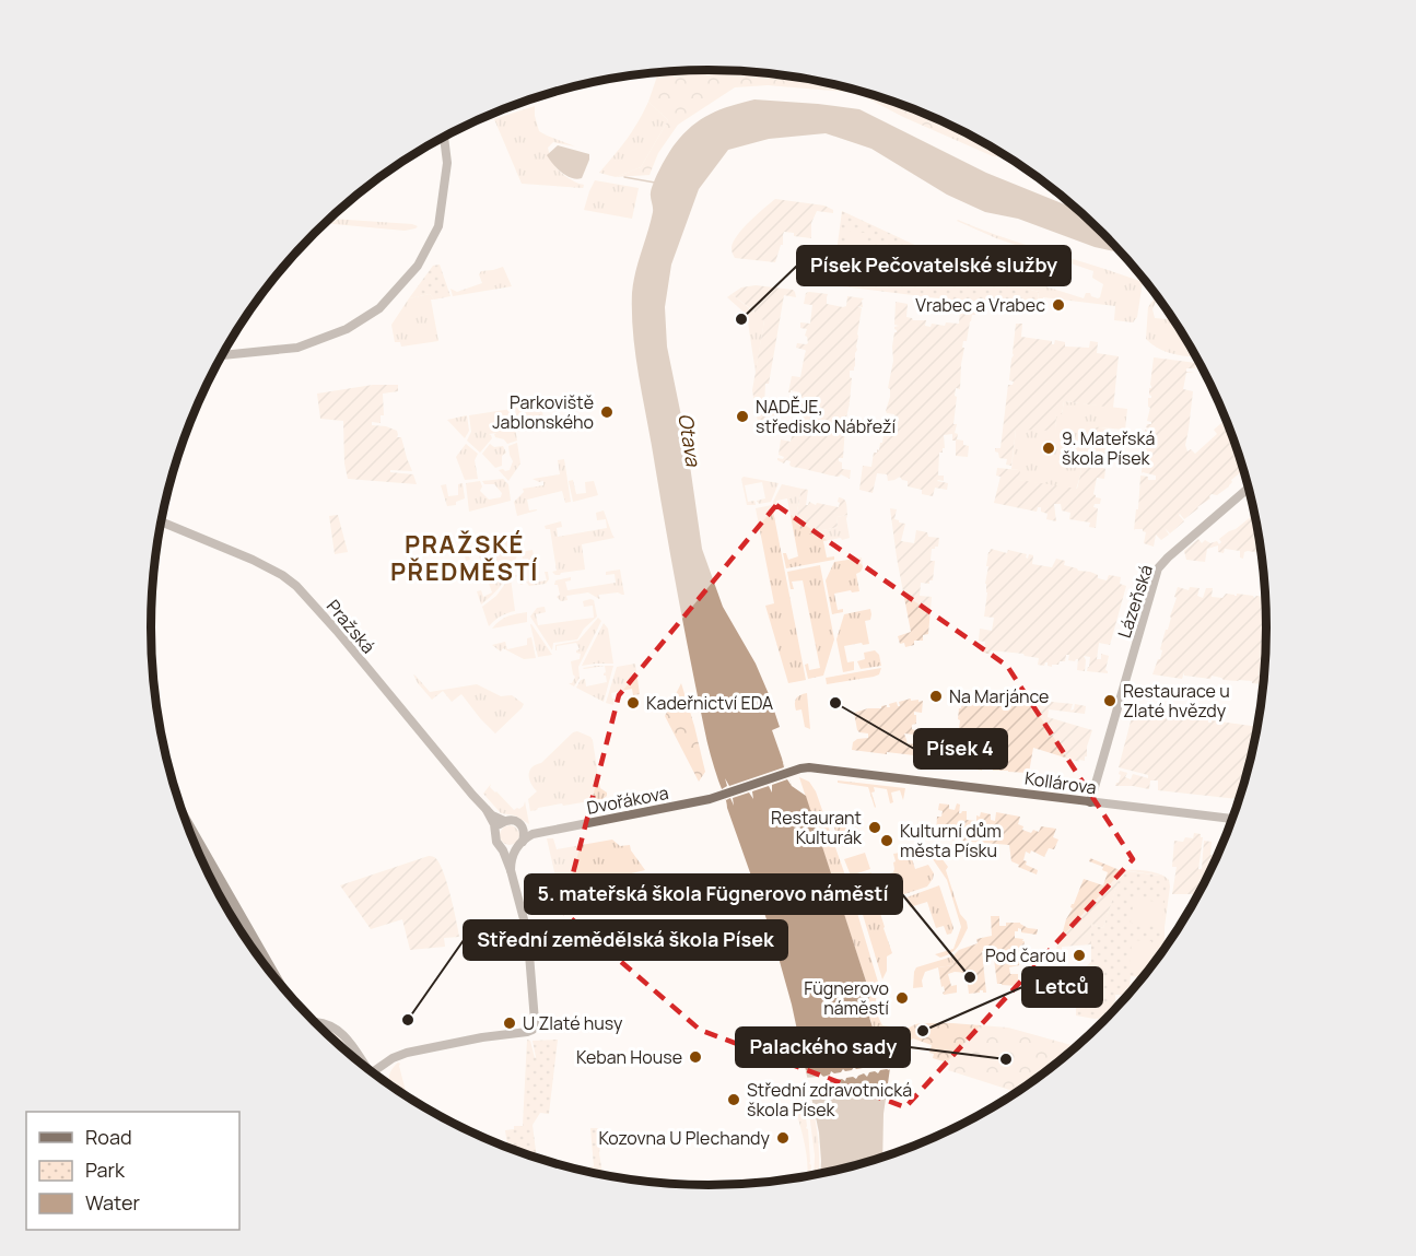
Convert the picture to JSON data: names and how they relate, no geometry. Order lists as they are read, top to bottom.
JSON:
{
  "streets": {
    "main road": [
      "Lázeňská",
      "Pražská",
      "Kollárova",
      "Dvořákova"
    ]
  },
  "crossings": [
    ["Lázeňská", "Kollárova"],
    ["Pražská", "Dvořákova"],
    ["Kollárova", "Dvořákova"]
  ],
  "districts": ["PRAŽSKÉ PŘEDMĚSTÍ"],
  "water": ["Otava"],
  "places": [
    "Vrabec a Vrabec",
    "Písek Pečovatelské služby",
    "Parkoviště Jablonského",
    "NADĚJE, středisko Nábřeží",
    "9. Mateřská škola Písek",
    "Na Marjánce",
    "Restaurace u Zlaté hvězdy",
    "Kadeřnictví EDA",
    "Písek 4",
    "Restaurant Kulturák",
    "Kulturní dům města Písku",
    "Pod čarou",
    "5. mateřská škola Fügnerovo náměstí",
    "Fügnerovo náměstí",
    "Střední zemědělská škola Písek",
    "U Zlaté husy",
    "Letců",
    "Keban House",
    "Palackého sady",
    "Střední zdravotnická škola Písek",
    "Kozovna U Plechandy"
  ],
  "legend": ["Road", "Park", "Water"]
}
